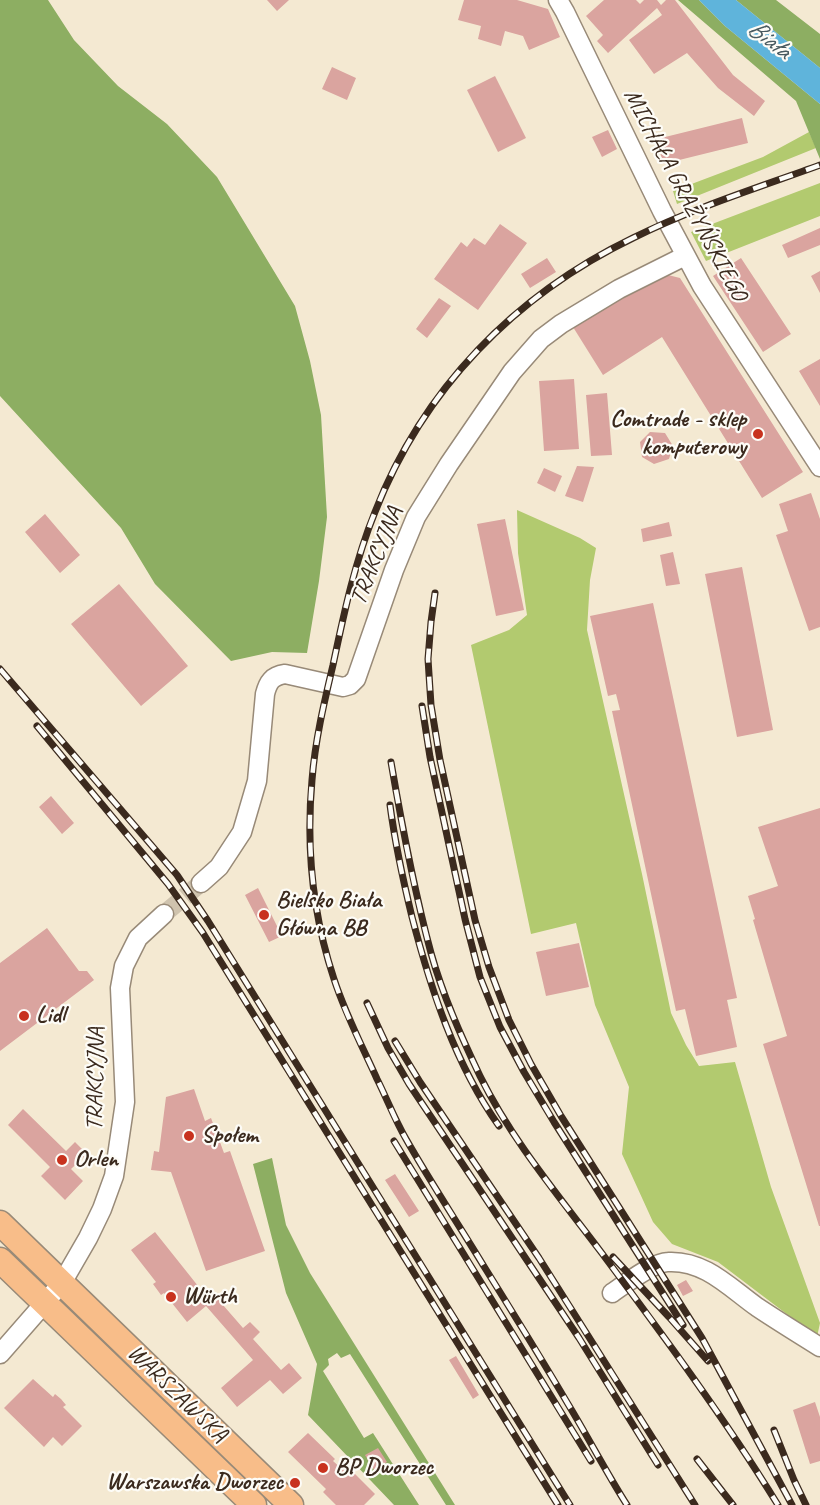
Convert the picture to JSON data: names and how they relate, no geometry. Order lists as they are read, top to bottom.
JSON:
{
  "streets": {
    "main road": ["WARSZAWSKA"],
    "street": ["MICHAŁA GRAŻYŃSKIEGO", "TRAKCYJNA"]
  },
  "crossings": [
    ["MICHAŁA GRAŻYŃSKIEGO", "TRAKCYJNA"],
    ["TRAKCYJNA", "WARSZAWSKA"]
  ],
  "water": ["Biała"],
  "places": [
    "Comtrade - sklep komputerowy",
    "Bielsko Biała Główna BB",
    "Lidl",
    "Społem",
    "Orlen",
    "Würth",
    "BP Dworzec",
    "Warszawska Dworzec"
  ]
}
